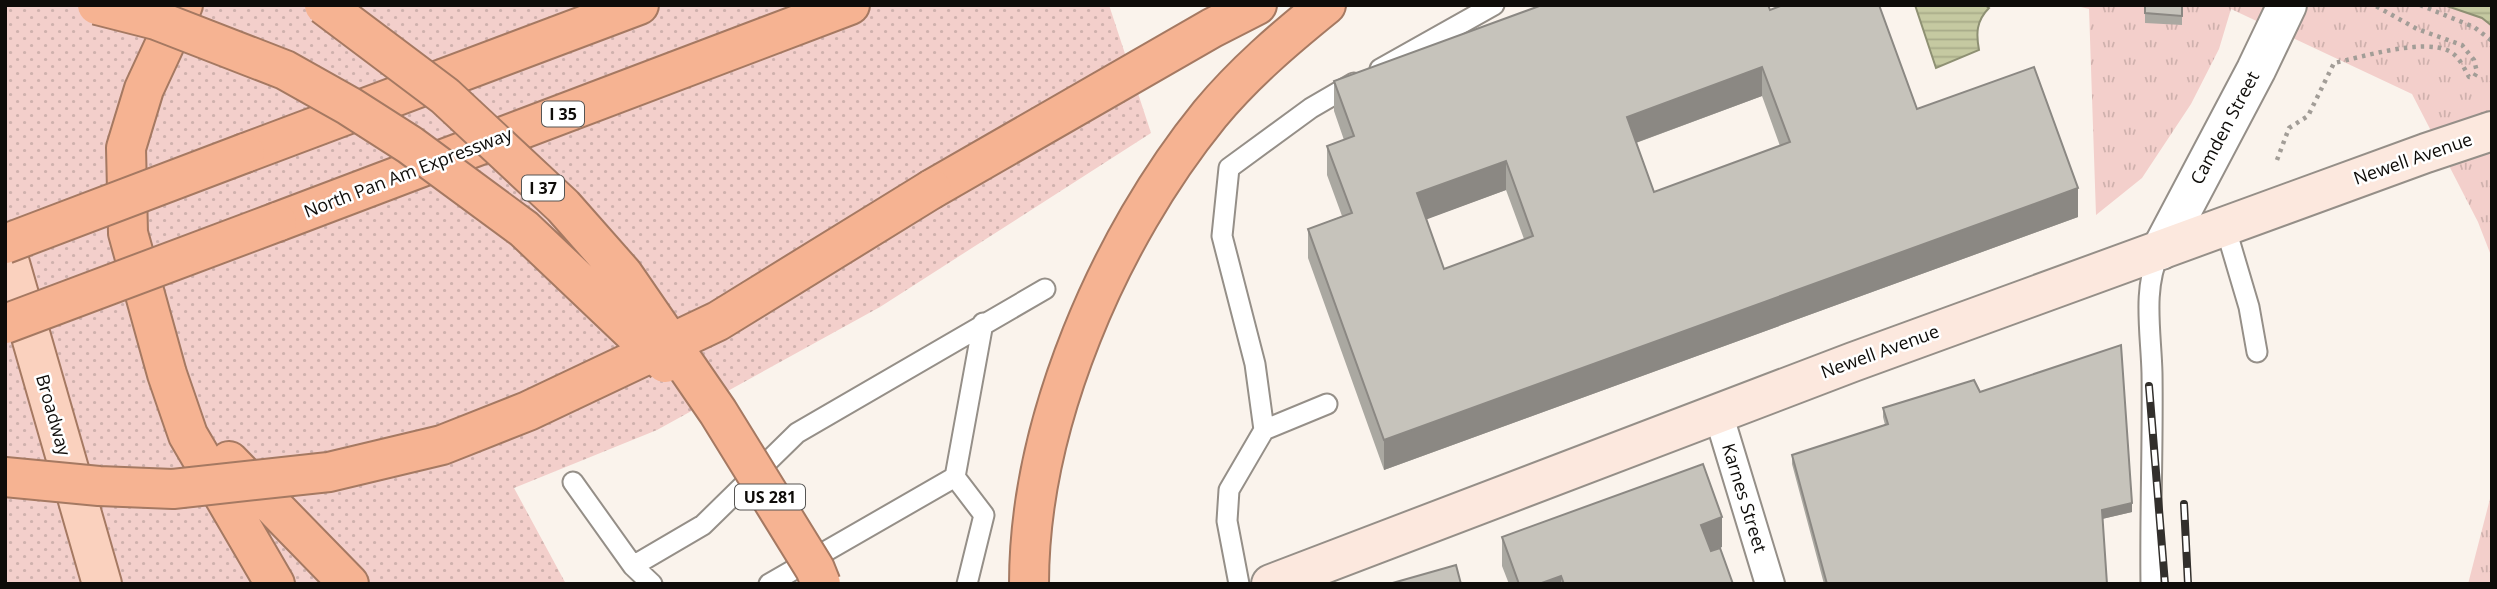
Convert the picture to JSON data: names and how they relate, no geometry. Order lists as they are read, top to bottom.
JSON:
{
  "streets": {
    "highway": [
      "I 35",
      "North Pan Am Expressway",
      "I 37",
      "US 281"
    ],
    "main road": ["Newell Avenue", "Broadway"],
    "street": ["Camden Street", "Karnes Street"]
  },
  "crossings": [
    ["Camden Street", "Newell Avenue"],
    ["Newell Avenue", "Karnes Street"],
    ["I 37", "US 281"]
  ]
}
